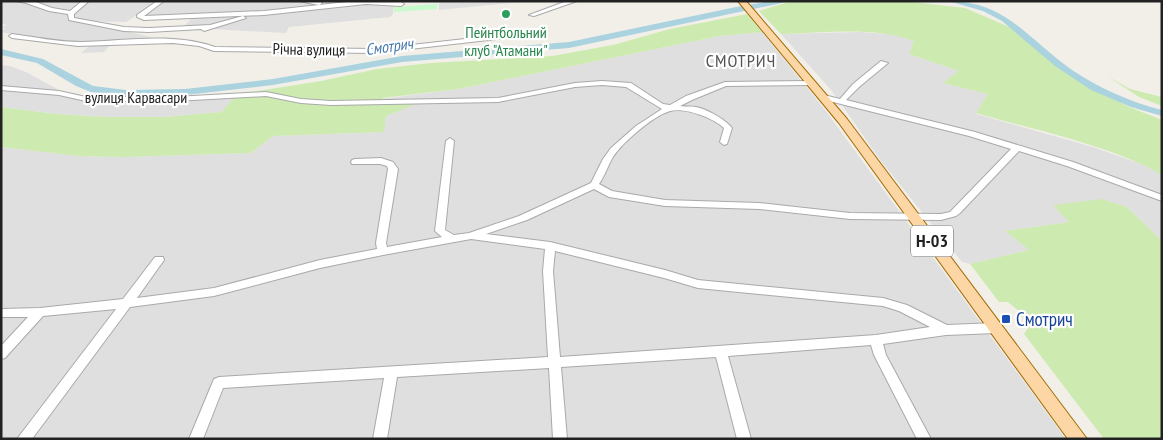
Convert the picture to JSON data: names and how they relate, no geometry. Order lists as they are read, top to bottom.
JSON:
{
  "streets": {
    "main road": ["Н-03"],
    "street": ["Річна вулиця", "вулиця Карвасари"]
  },
  "districts": ["СМОТРИЧ"],
  "water": ["Смотрич"],
  "places": {
    "other": ["Пейнтбольний клуб \"Атамани\""],
    "transit": ["Смотрич"]
  }
}
